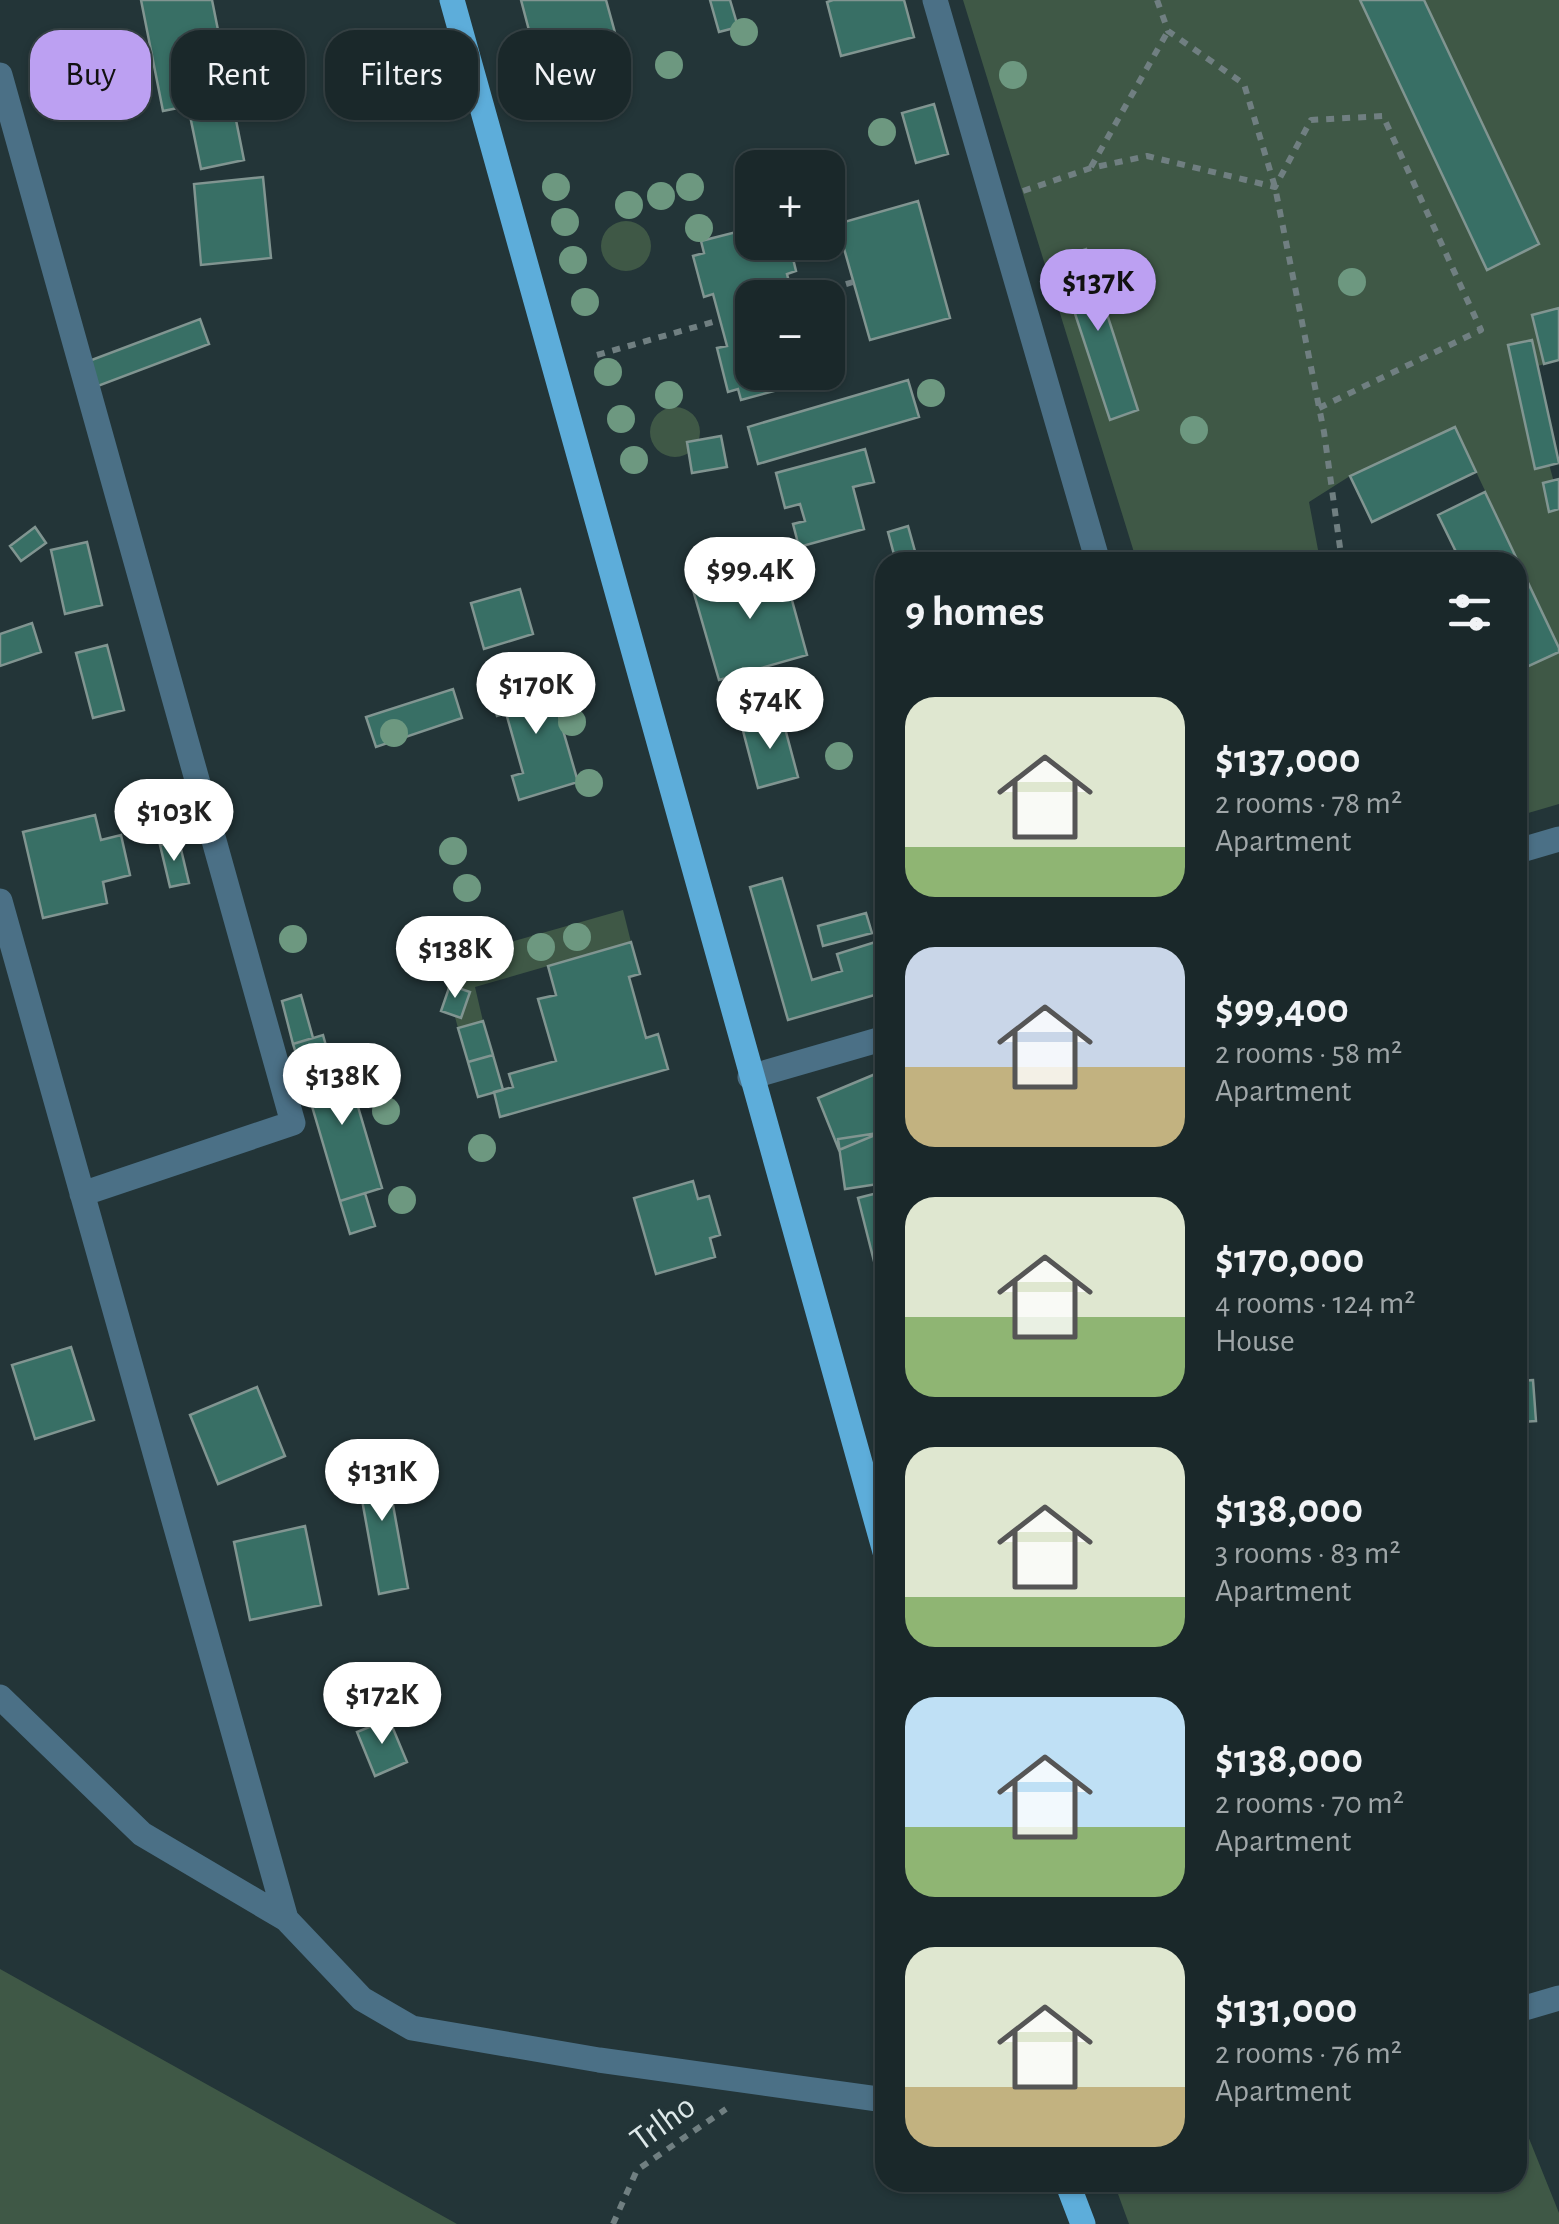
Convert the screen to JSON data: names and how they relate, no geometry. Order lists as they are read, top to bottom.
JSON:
{
  "streets": {
    "path": ["Trlho"]
  },
  "page": {
    "chip": [
      "Buy",
      "Rent",
      "Filters",
      "New"
    ],
    "map_buttons": ["+", "−"],
    "price": [
      "$137K",
      "$99.4K",
      "$170K",
      "$74K",
      "$103K",
      "$138K",
      "$138K",
      "$131K",
      "$172K"
    ],
    "heading": "9 homes",
    "list": [
      {
        "name": "$137,000",
        "note": "2 rooms · 78 m² · Apartment"
      },
      {
        "name": "$99,400",
        "note": "2 rooms · 58 m² · Apartment"
      },
      {
        "name": "$170,000",
        "note": "4 rooms · 124 m² · House"
      },
      {
        "name": "$138,000",
        "note": "3 rooms · 83 m² · Apartment"
      },
      {
        "name": "$138,000",
        "note": "2 rooms · 70 m² · Apartment"
      },
      {
        "name": "$131,000",
        "note": "2 rooms · 76 m² · Apartment"
      }
    ]
  }
}
